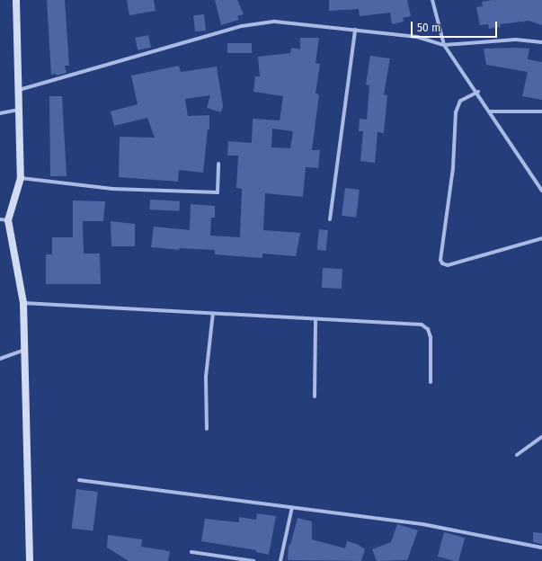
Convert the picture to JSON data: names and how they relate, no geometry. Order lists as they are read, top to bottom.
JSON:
{
  "scale_bar": "50 m"
}
